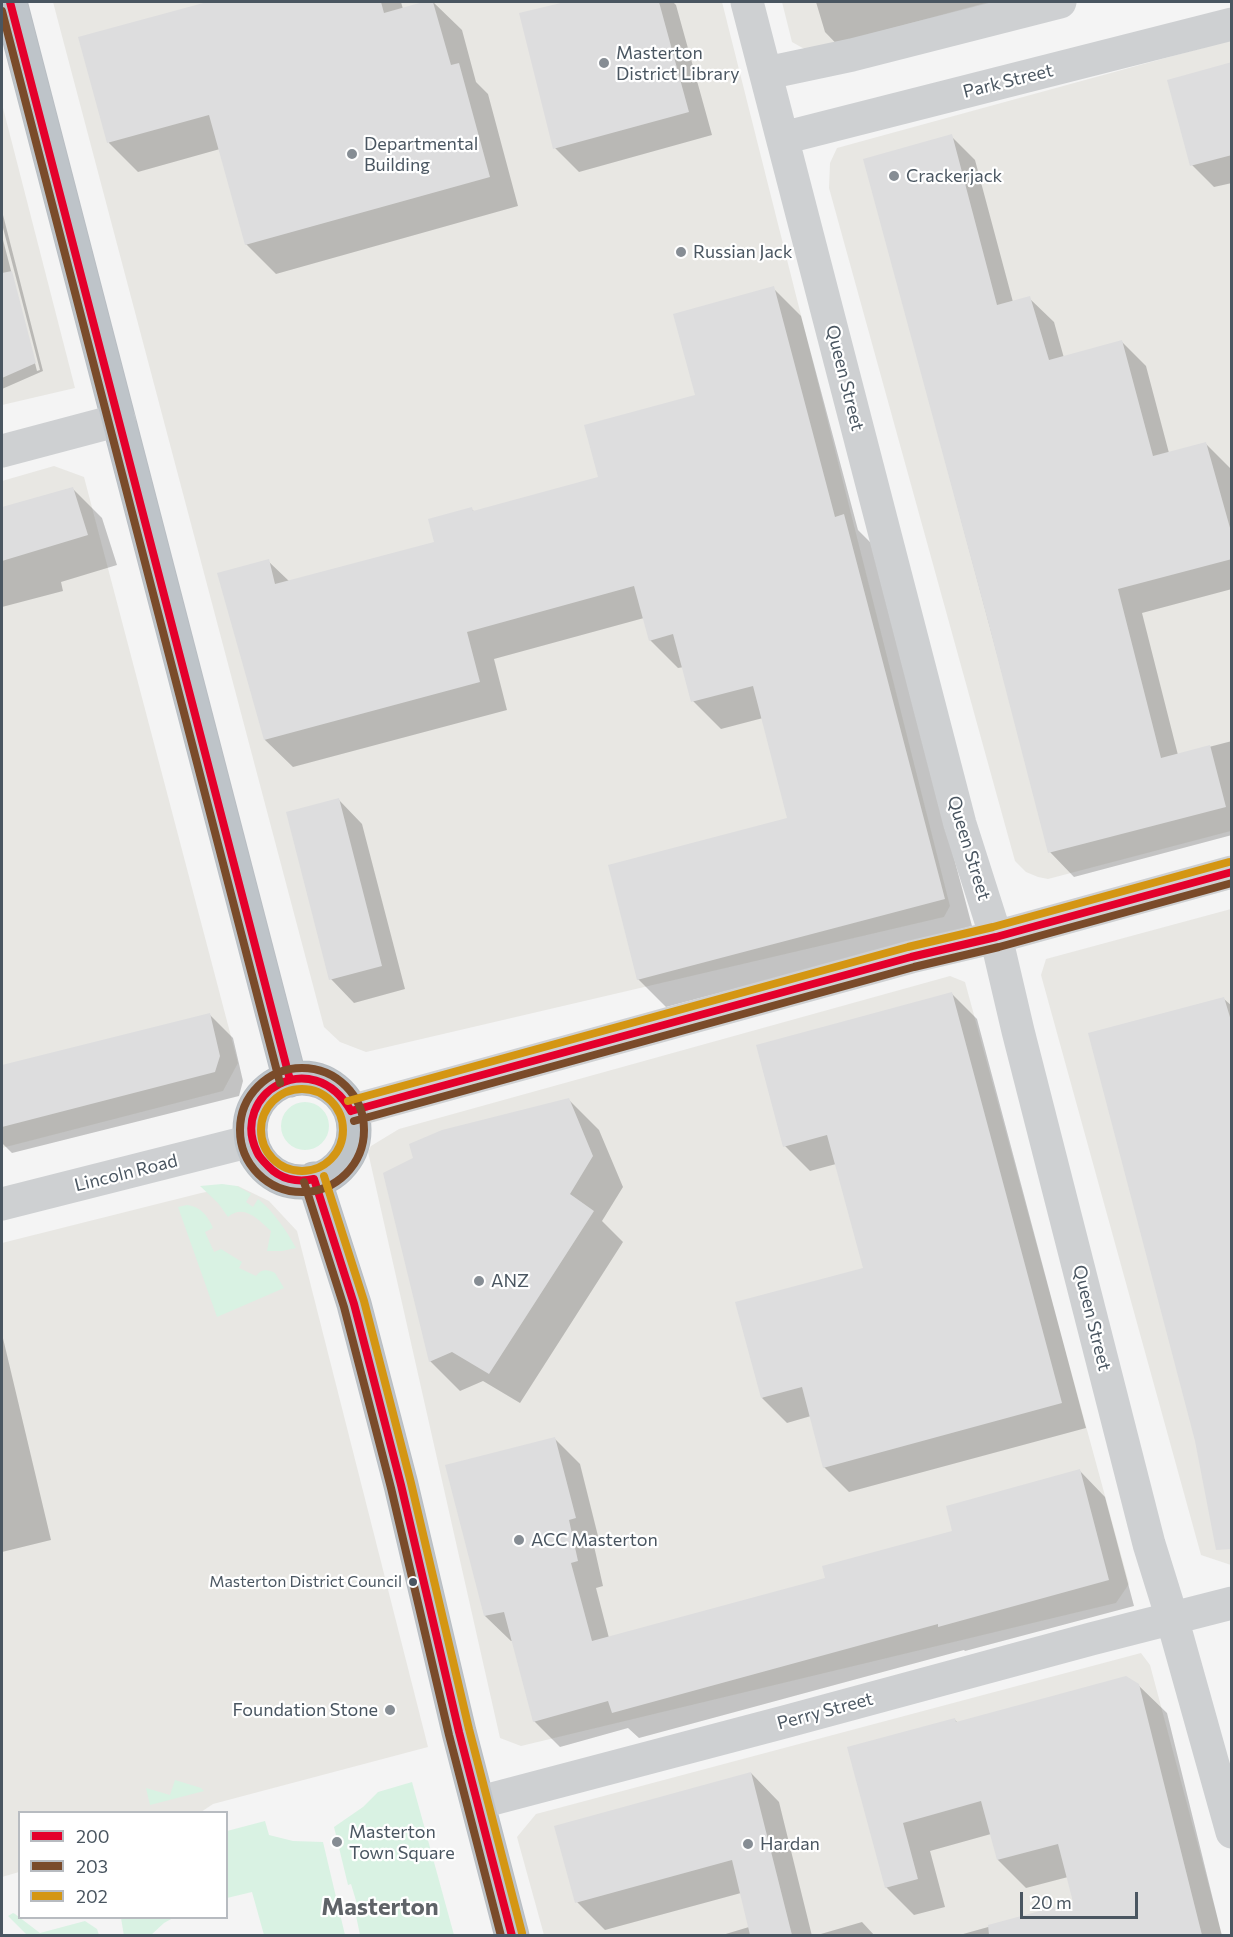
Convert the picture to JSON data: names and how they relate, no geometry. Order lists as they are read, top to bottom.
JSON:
{
  "streets": {
    "street": [
      "Park Street",
      "Queen Street",
      "Lincoln Road",
      "Perry Street"
    ]
  },
  "crossings": [
    ["Park Street", "Queen Street"],
    ["Queen Street", "Perry Street"]
  ],
  "districts": ["Masterton"],
  "places": [
    "Masterton District Library",
    "Departmental Building",
    "Crackerjack",
    "Russian Jack",
    "ANZ",
    "ACC Masterton",
    "Masterton District Council",
    "Foundation Stone",
    "Masterton Town Square",
    "Hardan"
  ],
  "lines": ["transit line 200", "transit line 203", "transit line 202"],
  "legend": ["200", "203", "202"],
  "scale_bar": "20 m"
}
